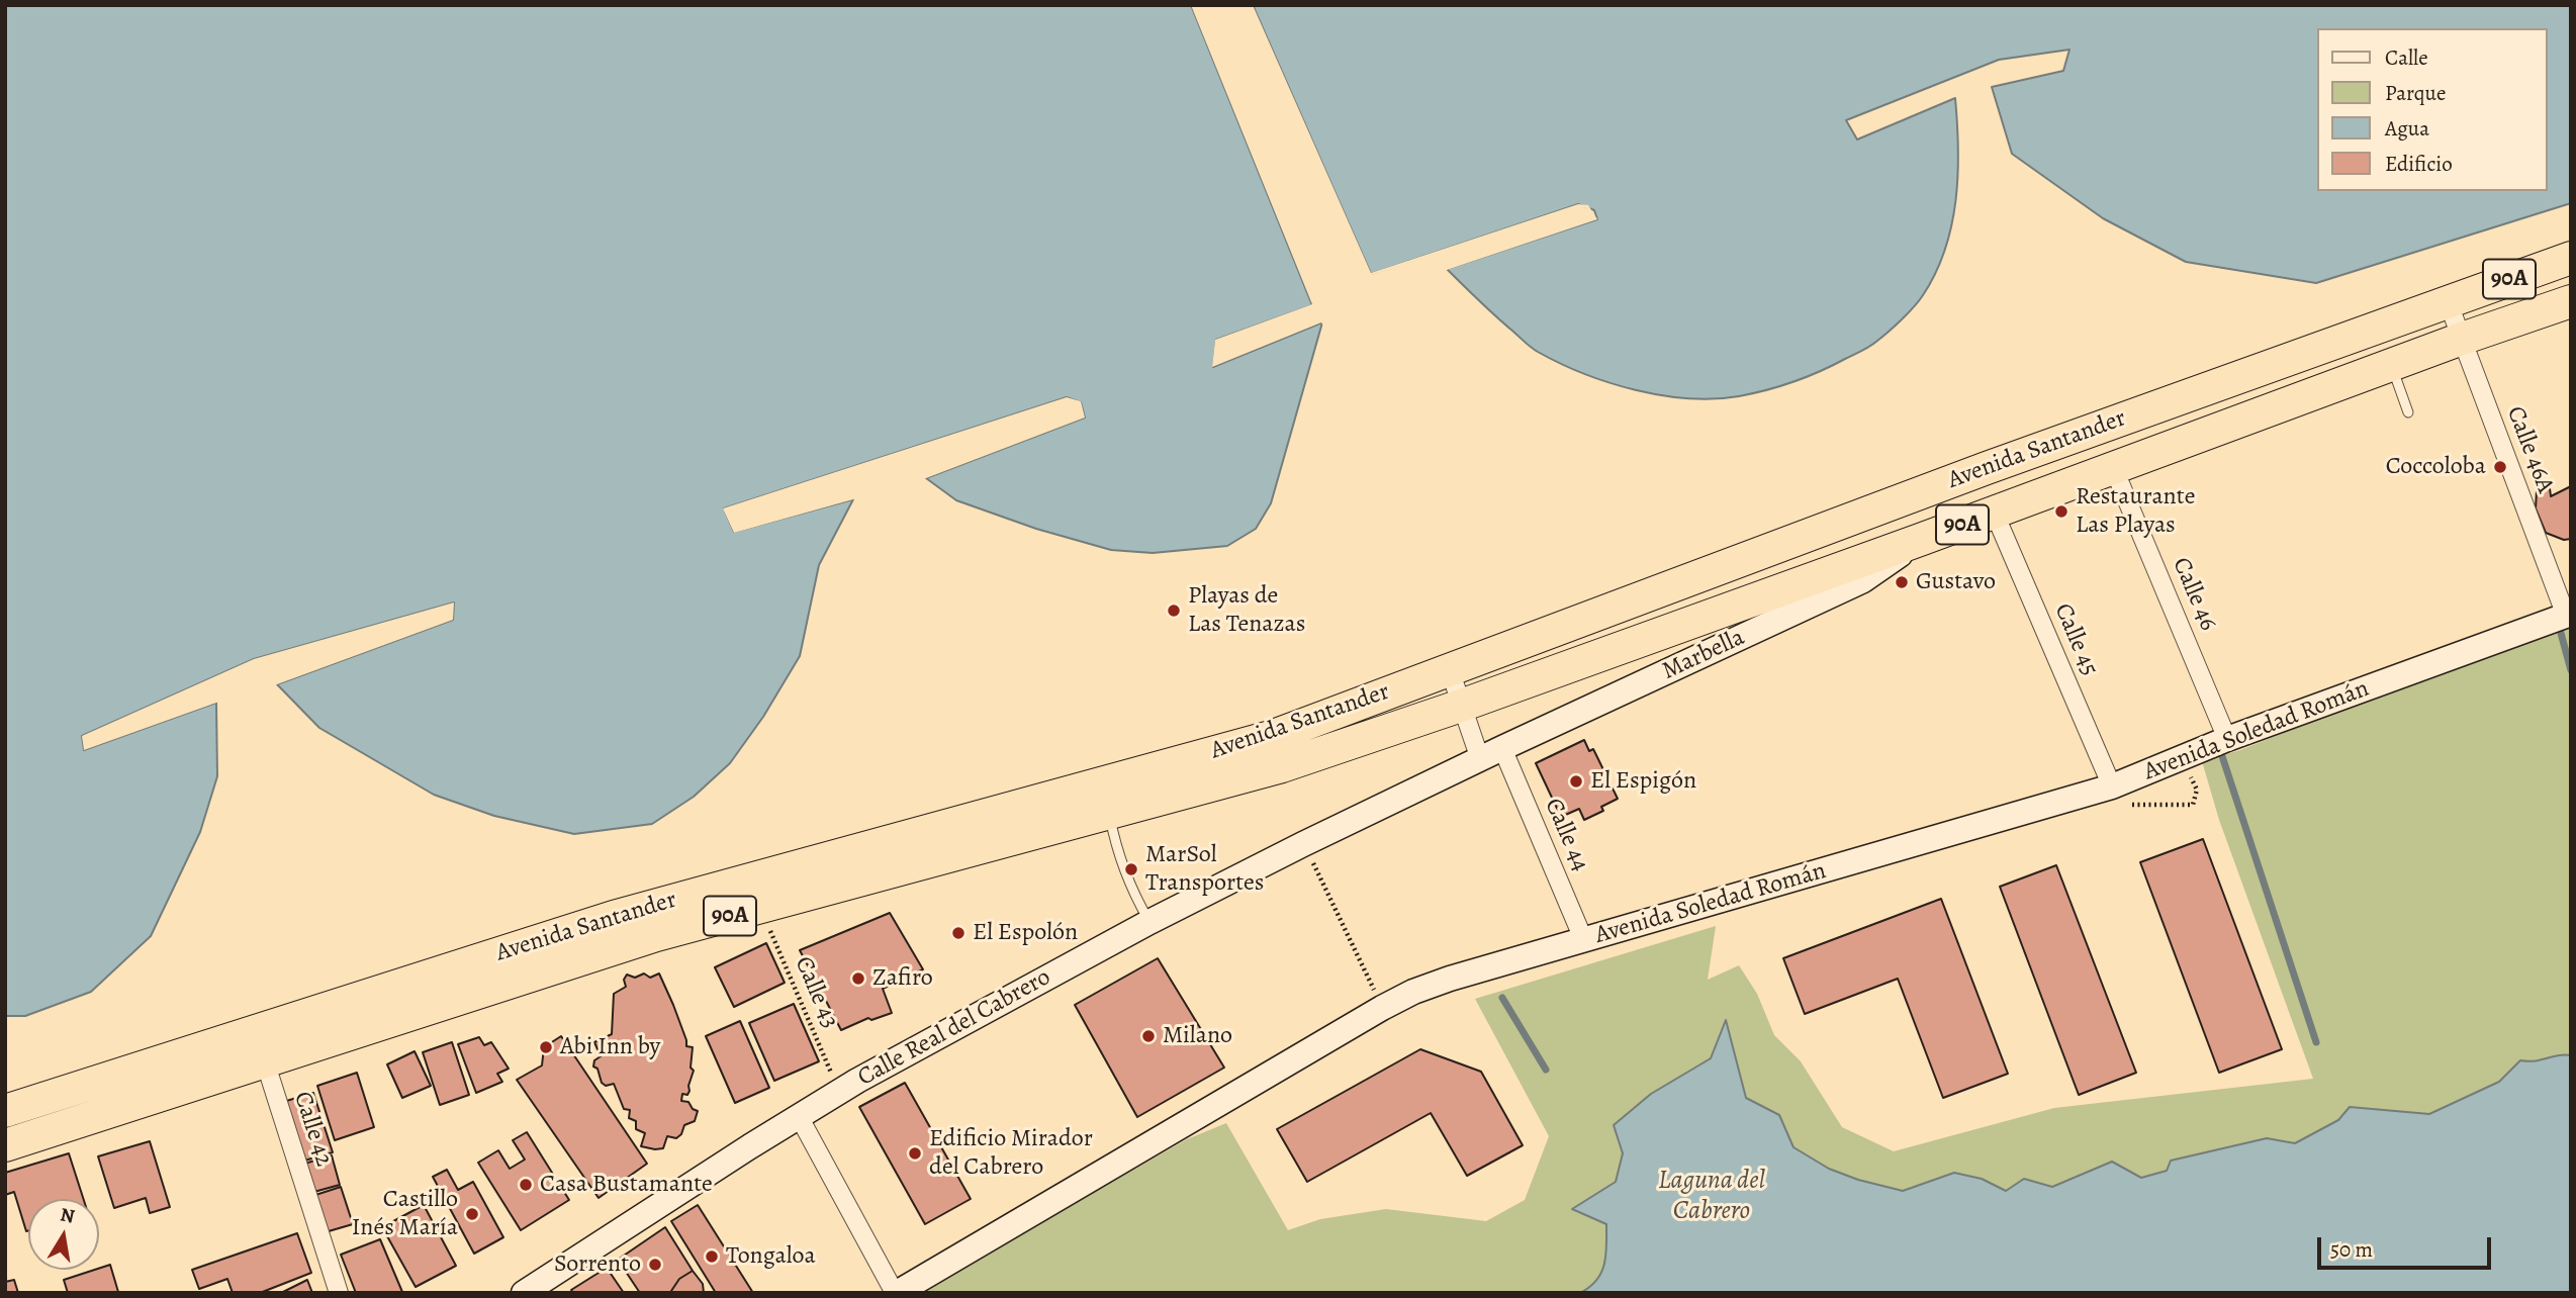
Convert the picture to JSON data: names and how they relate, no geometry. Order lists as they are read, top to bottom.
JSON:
{
  "streets": {
    "highway": ["90A", "Avenida Santander"],
    "street": [
      "Calle 46A",
      "Calle 46",
      "Calle 45",
      "Marbella",
      "Avenida Soledad Román",
      "Calle 44",
      "Calle Real del Cabrero",
      "Calle 42"
    ],
    "path": ["Calle 43"]
  },
  "crossings": [
    ["Avenida Santander", "Calle 46A"],
    ["Avenida Santander", "Calle 46"],
    ["Avenida Santander", "Calle 45"],
    ["Avenida Santander", "Marbella"],
    ["Avenida Santander", "Calle 43"],
    ["Avenida Santander", "Calle 42"],
    ["Calle 46A", "Avenida Soledad Román"],
    ["Calle 46", "Avenida Soledad Román"],
    ["Calle 45", "Avenida Soledad Román"],
    ["Marbella", "Calle 44"],
    ["Marbella", "Calle Real del Cabrero"],
    ["Avenida Soledad Román", "Calle 44"],
    ["Calle 43", "Calle Real del Cabrero"]
  ],
  "water": ["Laguna del Cabrero"],
  "places": [
    "Coccoloba",
    "Restaurante Las Playas",
    "Gustavo",
    "Playas de Las Tenazas",
    "El Espigón",
    "MarSol Transportes",
    "El Espolón",
    "Zafiro",
    "Milano",
    "Abi Inn by",
    "Edificio Mirador del Cabrero",
    "Casa Bustamante",
    "Castillo Inés María",
    "Tongaloa",
    "Sorrento"
  ],
  "legend": [
    "Calle",
    "Parque",
    "Agua",
    "Edificio"
  ],
  "scale_bar": "50 m",
  "north": "top"
}
